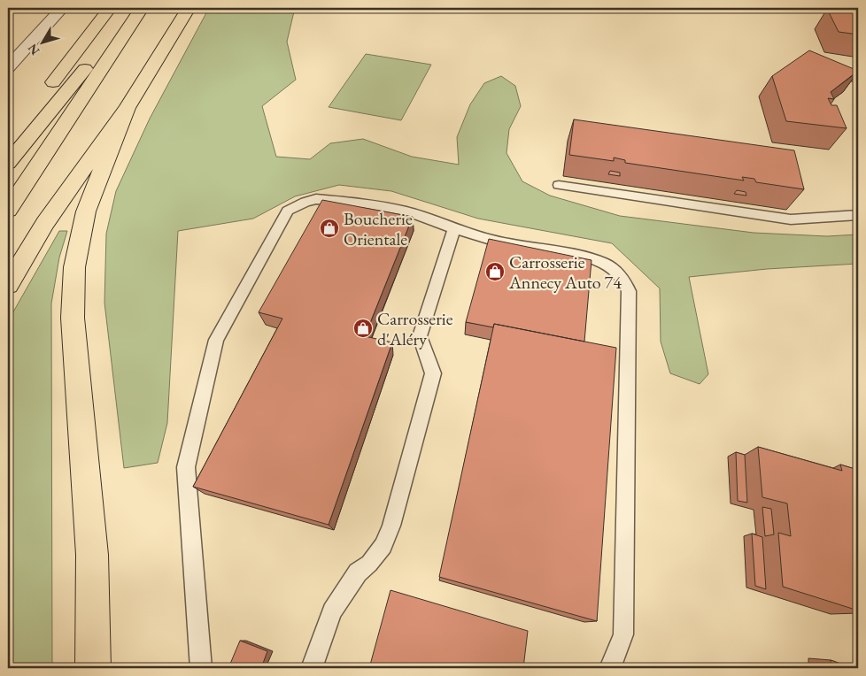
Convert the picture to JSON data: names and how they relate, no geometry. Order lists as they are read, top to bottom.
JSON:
{
  "places": {
    "shop": ["Boucherie Orientale", "Carrosserie Annecy Auto 74", "Carrosserie d'Aléry"]
  },
  "north": "bottom left"
}
